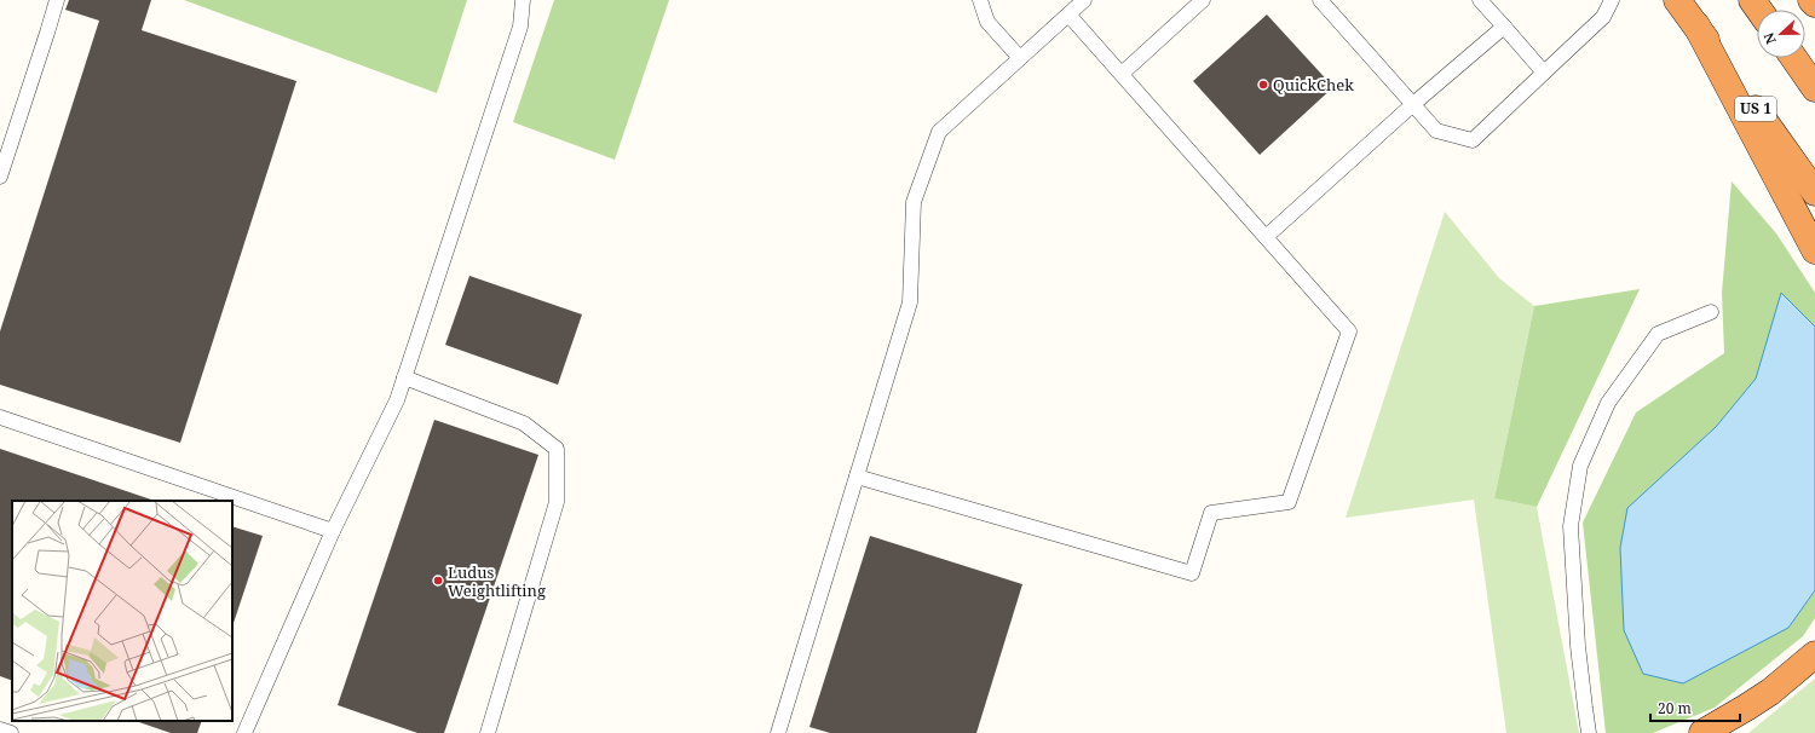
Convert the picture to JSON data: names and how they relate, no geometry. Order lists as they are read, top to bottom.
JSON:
{
  "streets": {
    "highway": ["US 1"]
  },
  "places": ["QuickChek", "Ludus Weightlifting"],
  "scale_bar": "20 m",
  "north": "left"
}
